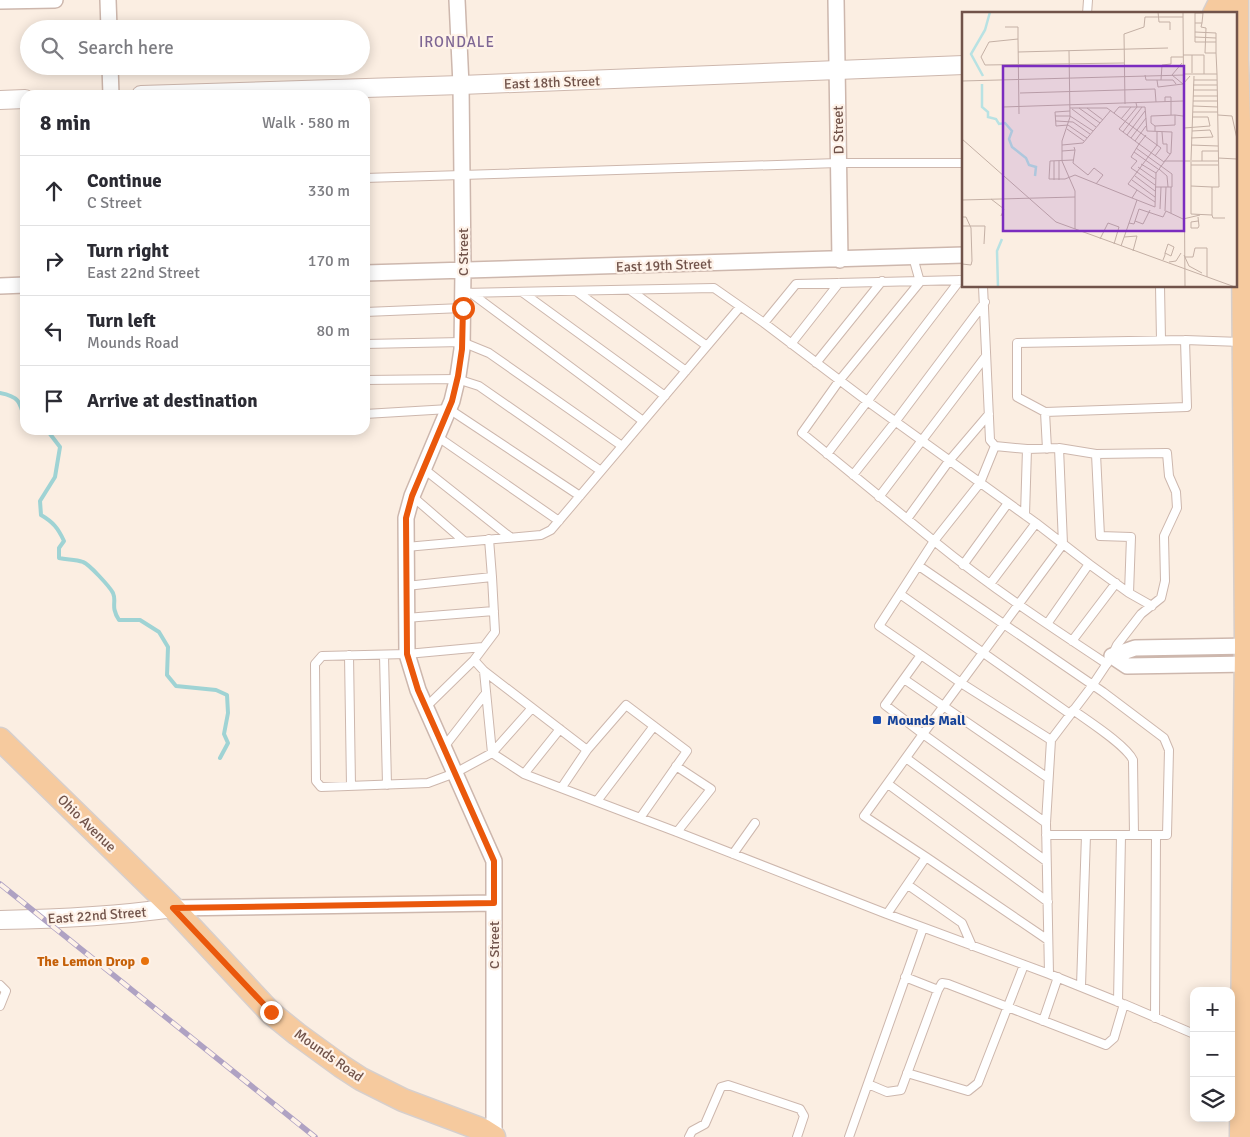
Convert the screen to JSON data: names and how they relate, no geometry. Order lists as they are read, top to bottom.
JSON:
{
  "streets": {
    "main road": ["Ohio Avenue", "Mounds Road"],
    "street": [
      "East 18th Street",
      "D Street",
      "C Street",
      "East 19th Street",
      "East 22nd Street"
    ]
  },
  "crossings": [
    ["East 18th Street", "D Street"],
    ["East 18th Street", "C Street"],
    ["D Street", "East 19th Street"],
    ["C Street", "East 19th Street"],
    ["C Street", "East 22nd Street"],
    ["C Street", "Mounds Road"],
    ["Ohio Avenue", "East 22nd Street"],
    ["Ohio Avenue", "Mounds Road"],
    ["East 22nd Street", "Mounds Road"]
  ],
  "districts": ["IRONDALE"],
  "places": {
    "transit": ["Mounds Mall"],
    "other": ["The Lemon Drop"]
  },
  "page": {
    "search": "Search here",
    "heading": ["8 min", "Walk · 580 m"],
    "list": [
      ["Continue", "C Street", "330 m"],
      ["Turn right", "East 22nd Street", "170 m"],
      ["Turn left", "Mounds Road", "80 m"],
      "Arrive at destination"
    ],
    "map_buttons": ["+", "−"]
  }
}
